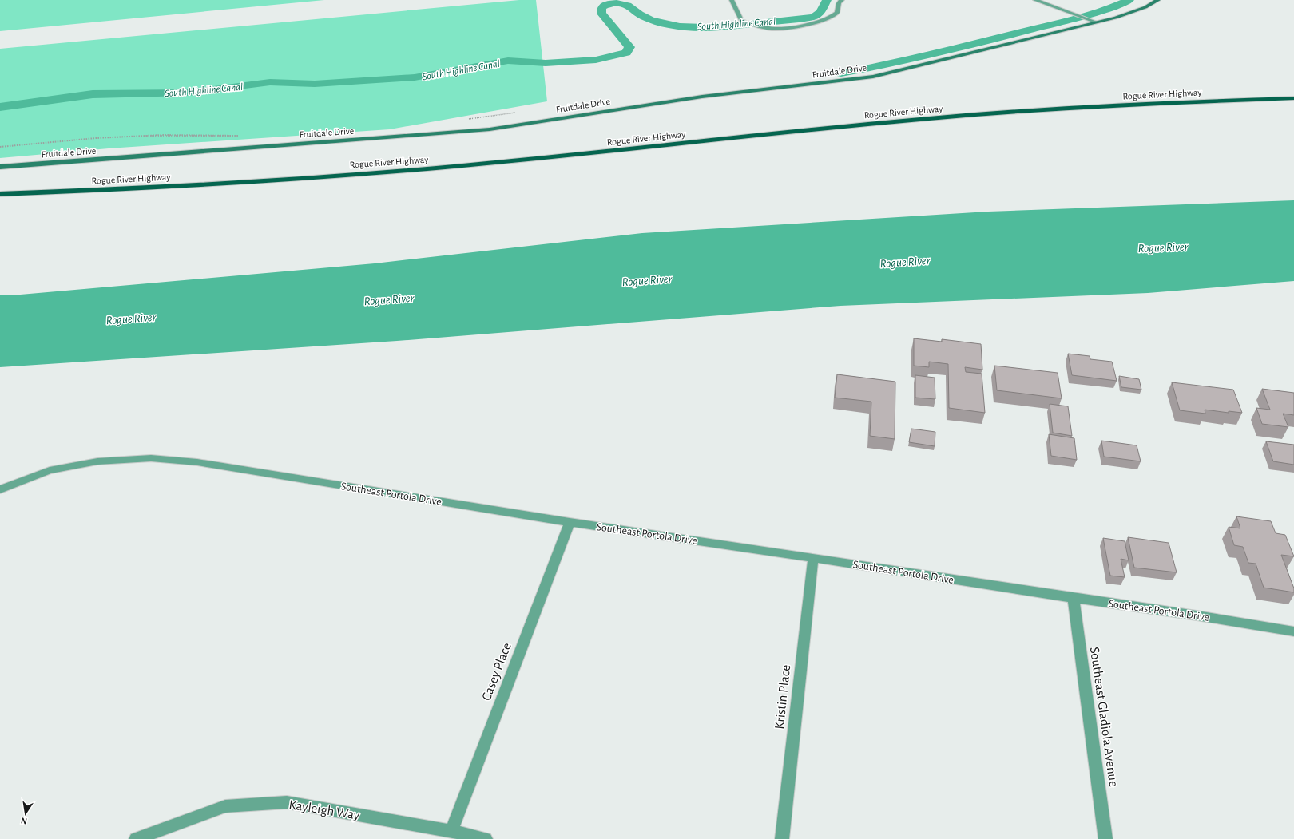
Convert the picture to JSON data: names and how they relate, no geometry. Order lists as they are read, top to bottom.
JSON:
{
  "streets": {
    "main road": ["Rogue River Highway"],
    "street": [
      "Fruitdale Drive",
      "Southeast Portola Drive",
      "Casey Place",
      "Kristin Place",
      "Southeast Gladiola Avenue",
      "Kayleigh Way"
    ]
  },
  "crossings": [
    ["Southeast Portola Drive", "Casey Place"],
    ["Southeast Portola Drive", "Kristin Place"],
    ["Southeast Portola Drive", "Southeast Gladiola Avenue"],
    ["Casey Place", "Kayleigh Way"]
  ],
  "water": ["South Highline Canal", "Rogue River"],
  "north": "bottom"
}
